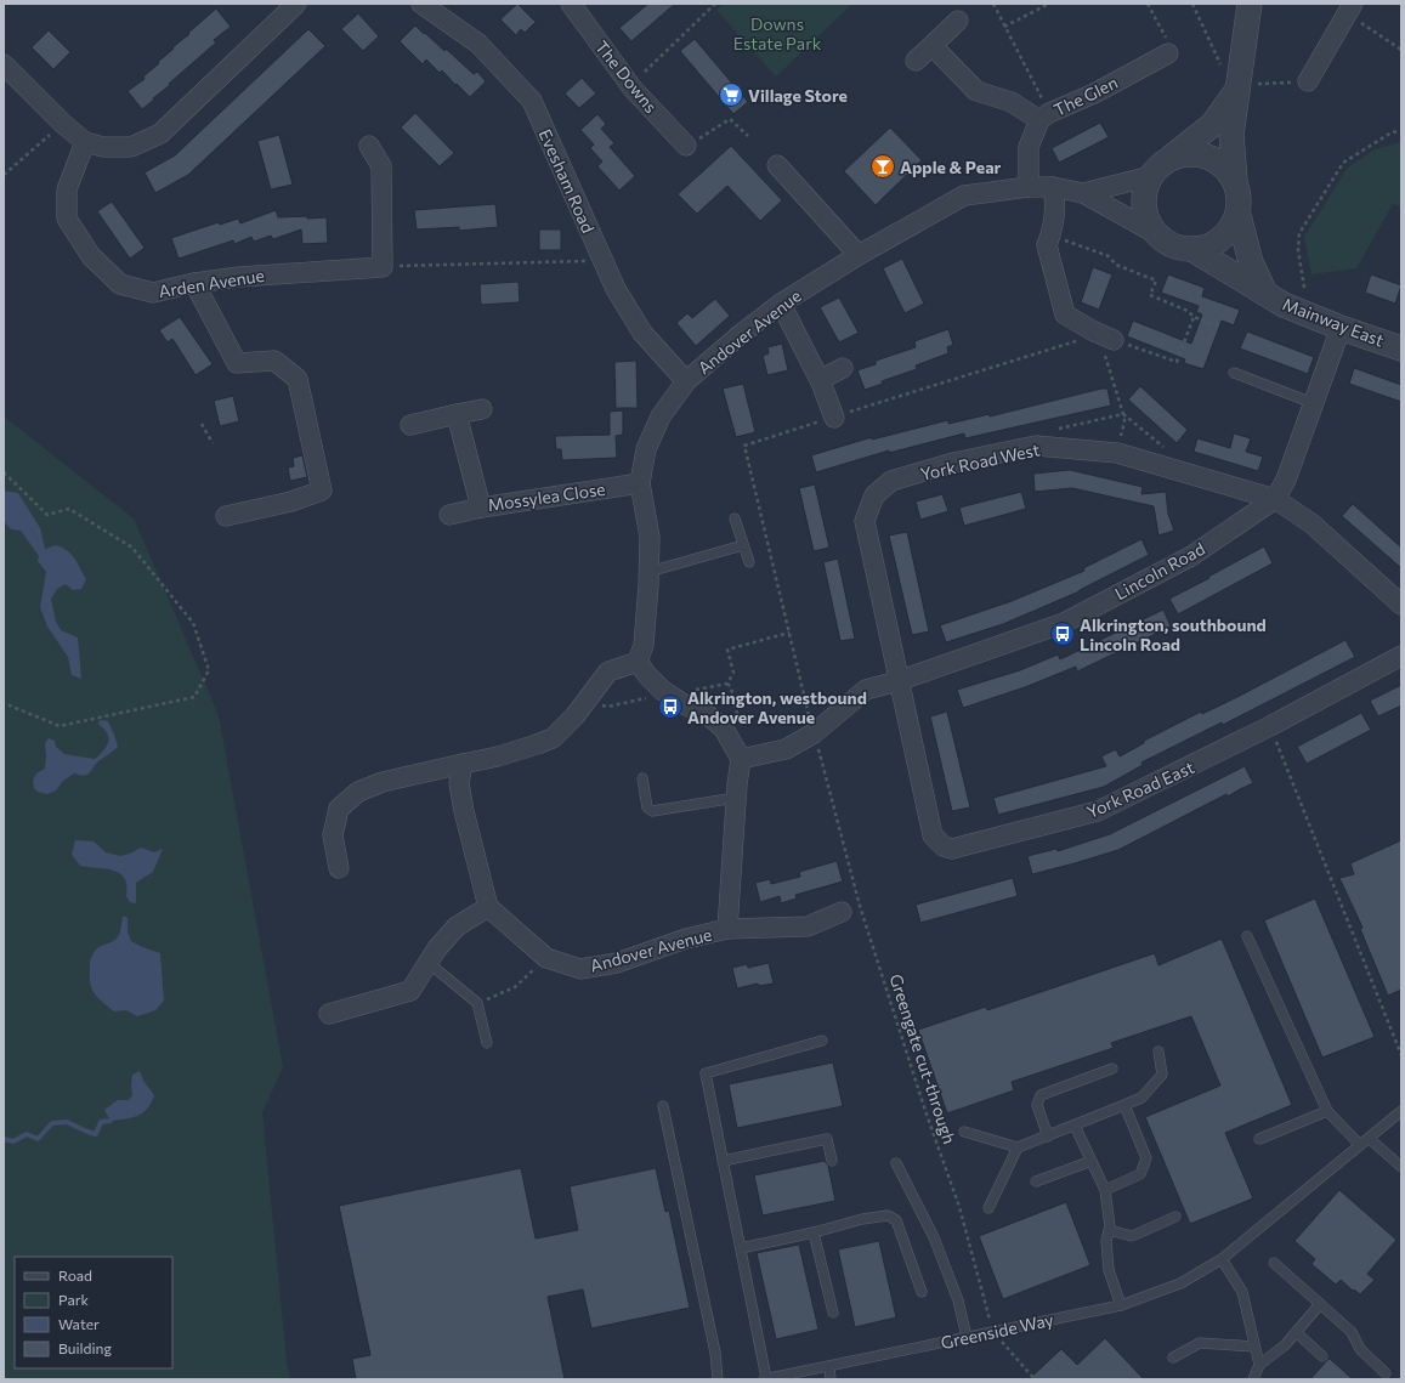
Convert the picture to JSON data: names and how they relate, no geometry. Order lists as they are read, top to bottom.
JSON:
{
  "streets": {
    "street": [
      "The Downs",
      "The Glen",
      "Evesham Road",
      "Arden Avenue",
      "Mainway East",
      "Andover Avenue",
      "York Road West",
      "Mossylea Close",
      "Lincoln Road",
      "York Road East"
    ],
    "lane": ["Greenside Way"],
    "path": ["Greengate cut-through"]
  },
  "crossings": [
    ["The Glen", "Andover Avenue"],
    ["Evesham Road", "Andover Avenue"],
    ["Mainway East", "Andover Avenue"],
    ["Mainway East", "Lincoln Road"],
    ["Andover Avenue", "Mossylea Close"],
    ["Andover Avenue", "Lincoln Road"],
    ["York Road West", "Lincoln Road"],
    ["York Road West", "York Road East"],
    ["Lincoln Road", "York Road East"],
    ["Lincoln Road", "Greengate cut-through"],
    ["Greengate cut-through", "Greenside Way"]
  ],
  "parks": ["Downs Estate Park"],
  "places": {
    "supermarket": ["Village Store"],
    "bar": ["Apple & Pear"],
    "bus stop": ["Alkrington, southbound Lincoln Road", "Alkrington, westbound Andover Avenue"]
  },
  "legend": [
    "Road",
    "Park",
    "Water",
    "Building"
  ]
}
